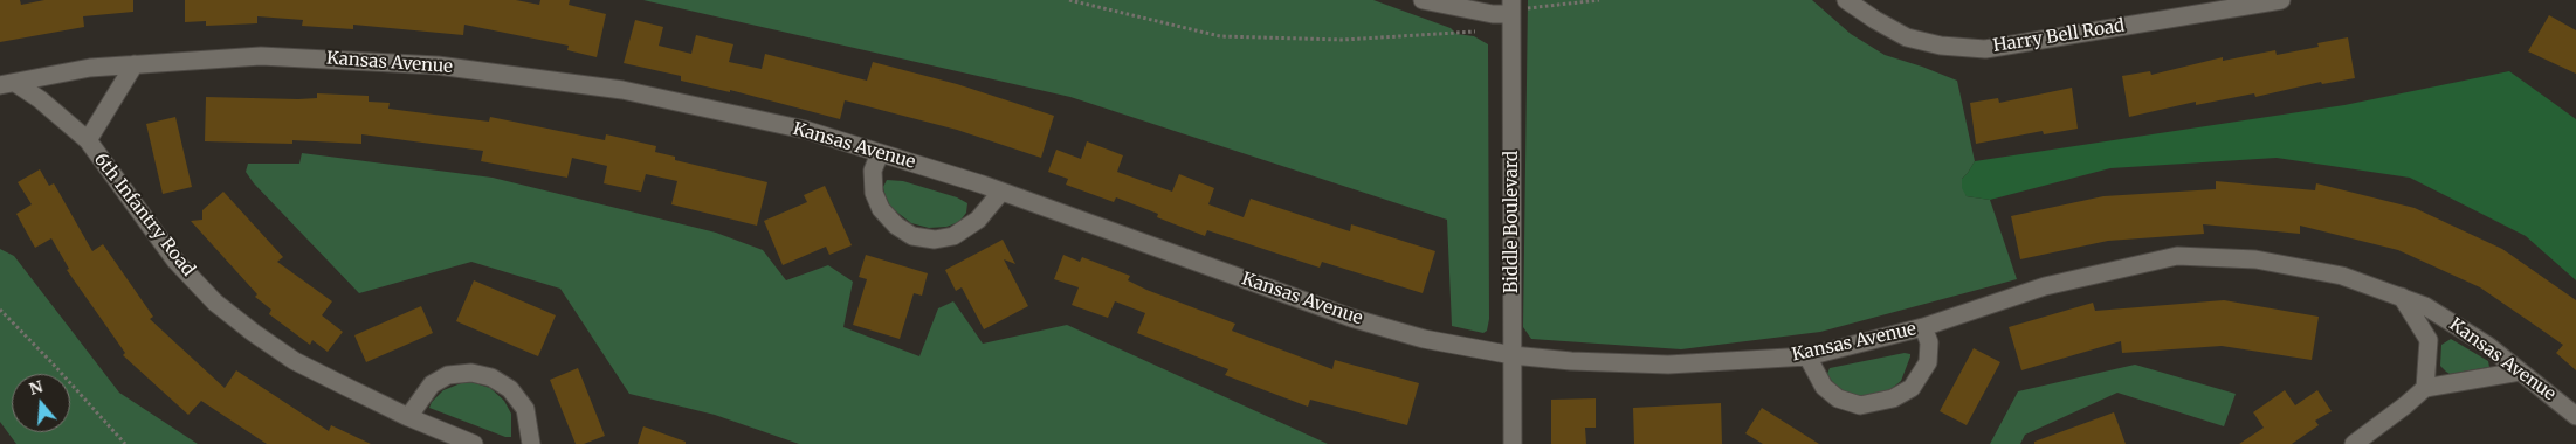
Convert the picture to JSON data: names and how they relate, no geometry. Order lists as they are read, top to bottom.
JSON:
{
  "streets": {
    "street": [
      "Harry Bell Road",
      "Kansas Avenue",
      "6th Infantry Road",
      "Biddle Boulevard"
    ]
  },
  "crossings": [
    ["Kansas Avenue", "6th Infantry Road"],
    ["Kansas Avenue", "Biddle Boulevard"]
  ],
  "north": "top"
}
